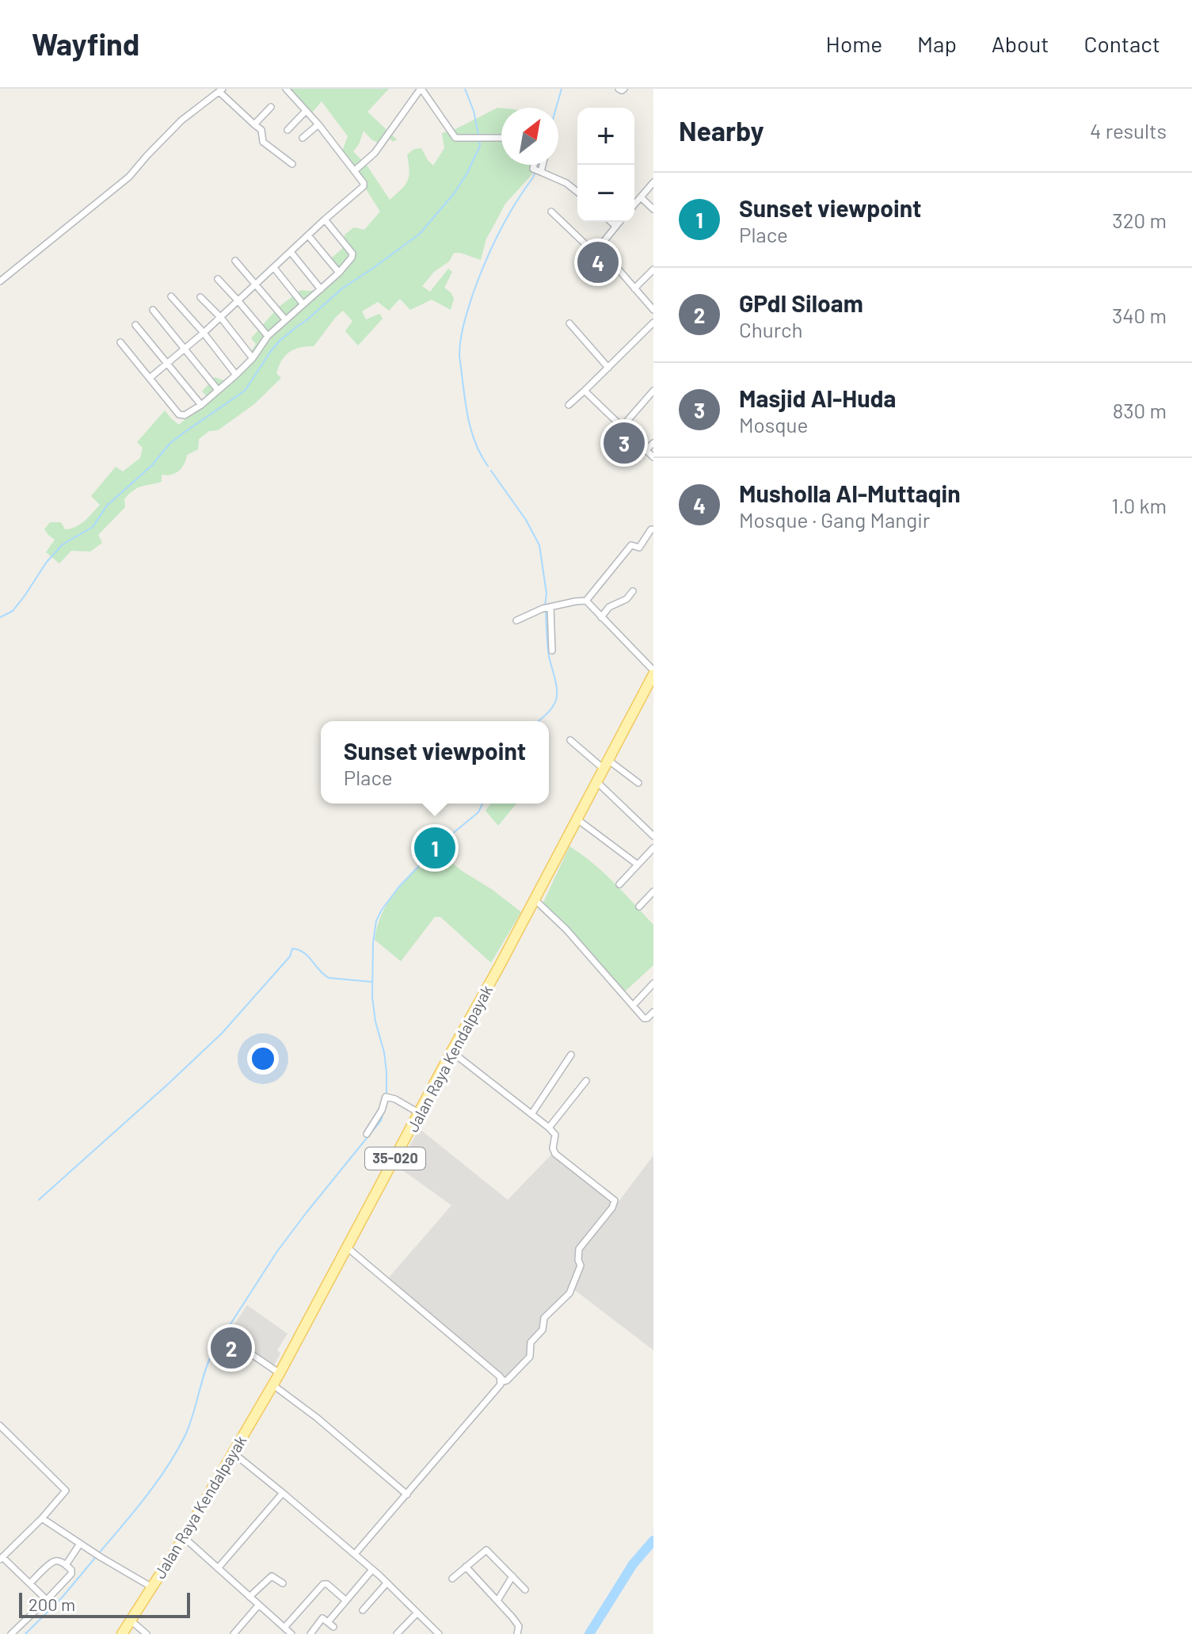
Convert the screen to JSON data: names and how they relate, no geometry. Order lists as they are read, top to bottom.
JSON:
{
  "streets": {
    "main road": ["Jalan Raya Kendalpayak", "35-020"]
  },
  "scale_bar": "200 m",
  "north": "top right",
  "page": {
    "header": "Wayfind",
    "nav": [
      "Home",
      "Map",
      "About",
      "Contact"
    ],
    "heading": ["Nearby", "4 results"],
    "map_buttons": ["+", "−"],
    "list": [
      {
        "mark": "1",
        "name": "Sunset viewpoint",
        "note": "Place",
        "value": "320 m"
      },
      {
        "mark": "2",
        "name": "GPdI Siloam",
        "note": "Church",
        "value": "340 m"
      },
      {
        "mark": "3",
        "name": "Masjid Al-Huda",
        "note": "Mosque",
        "value": "830 m"
      },
      {
        "mark": "4",
        "name": "Musholla Al-Muttaqin",
        "note": "Mosque · Gang Mangir",
        "value": "1.0 km"
      }
    ],
    "pins": [
      "4",
      "3",
      "1",
      "2"
    ],
    "popup": ["Sunset viewpoint", "Place"],
    "scale": "200 m"
  }
}
